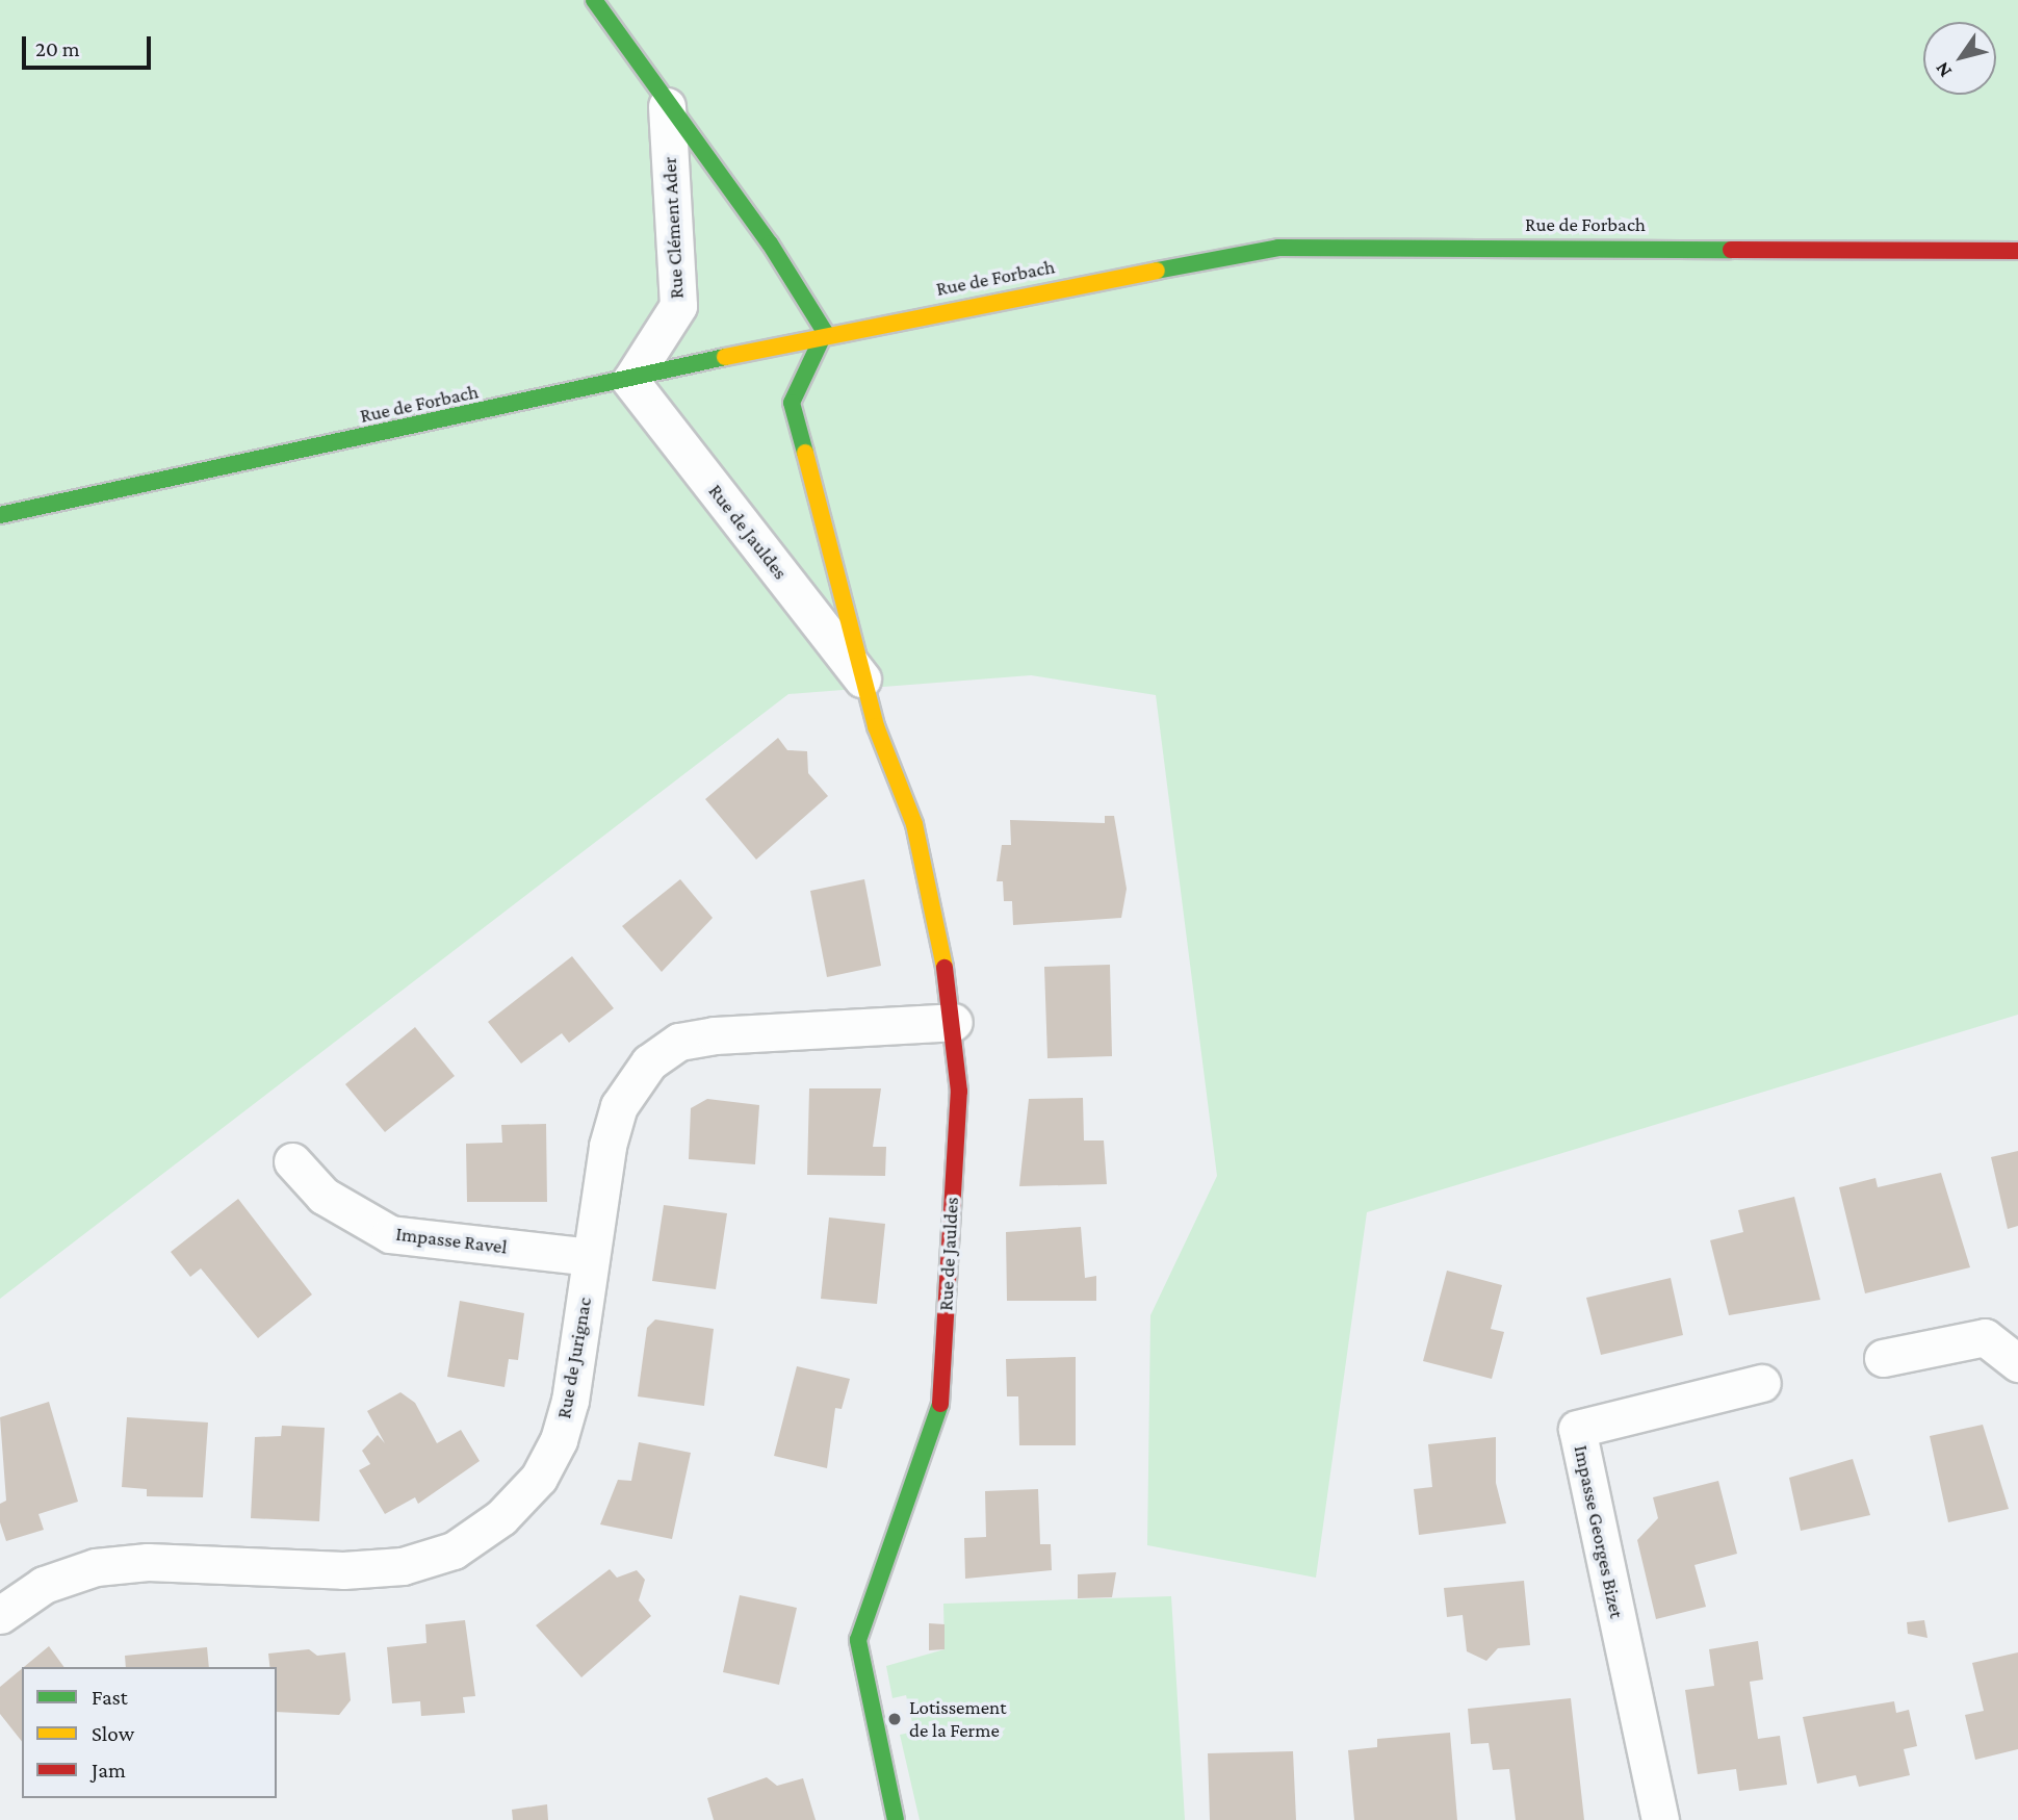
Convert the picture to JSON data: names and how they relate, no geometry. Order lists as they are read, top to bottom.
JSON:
{
  "streets": {
    "main road": ["Rue de Forbach", "Rue Clément Ader", "Rue de Jauldes"],
    "street": ["Impasse Ravel", "Rue de Jurignac", "Impasse Georges Bizet"]
  },
  "crossings": [
    ["Rue de Forbach", "Rue Clément Ader"],
    ["Rue de Forbach", "Rue de Jauldes"],
    ["Rue Clément Ader", "Rue de Jauldes"],
    ["Rue de Jauldes", "Rue de Jurignac"],
    ["Impasse Ravel", "Rue de Jurignac"]
  ],
  "places": ["Lotissement de la Ferme"],
  "legend": ["Fast", "Slow", "Jam"],
  "scale_bar": "20 m",
  "north": "bottom left"
}
